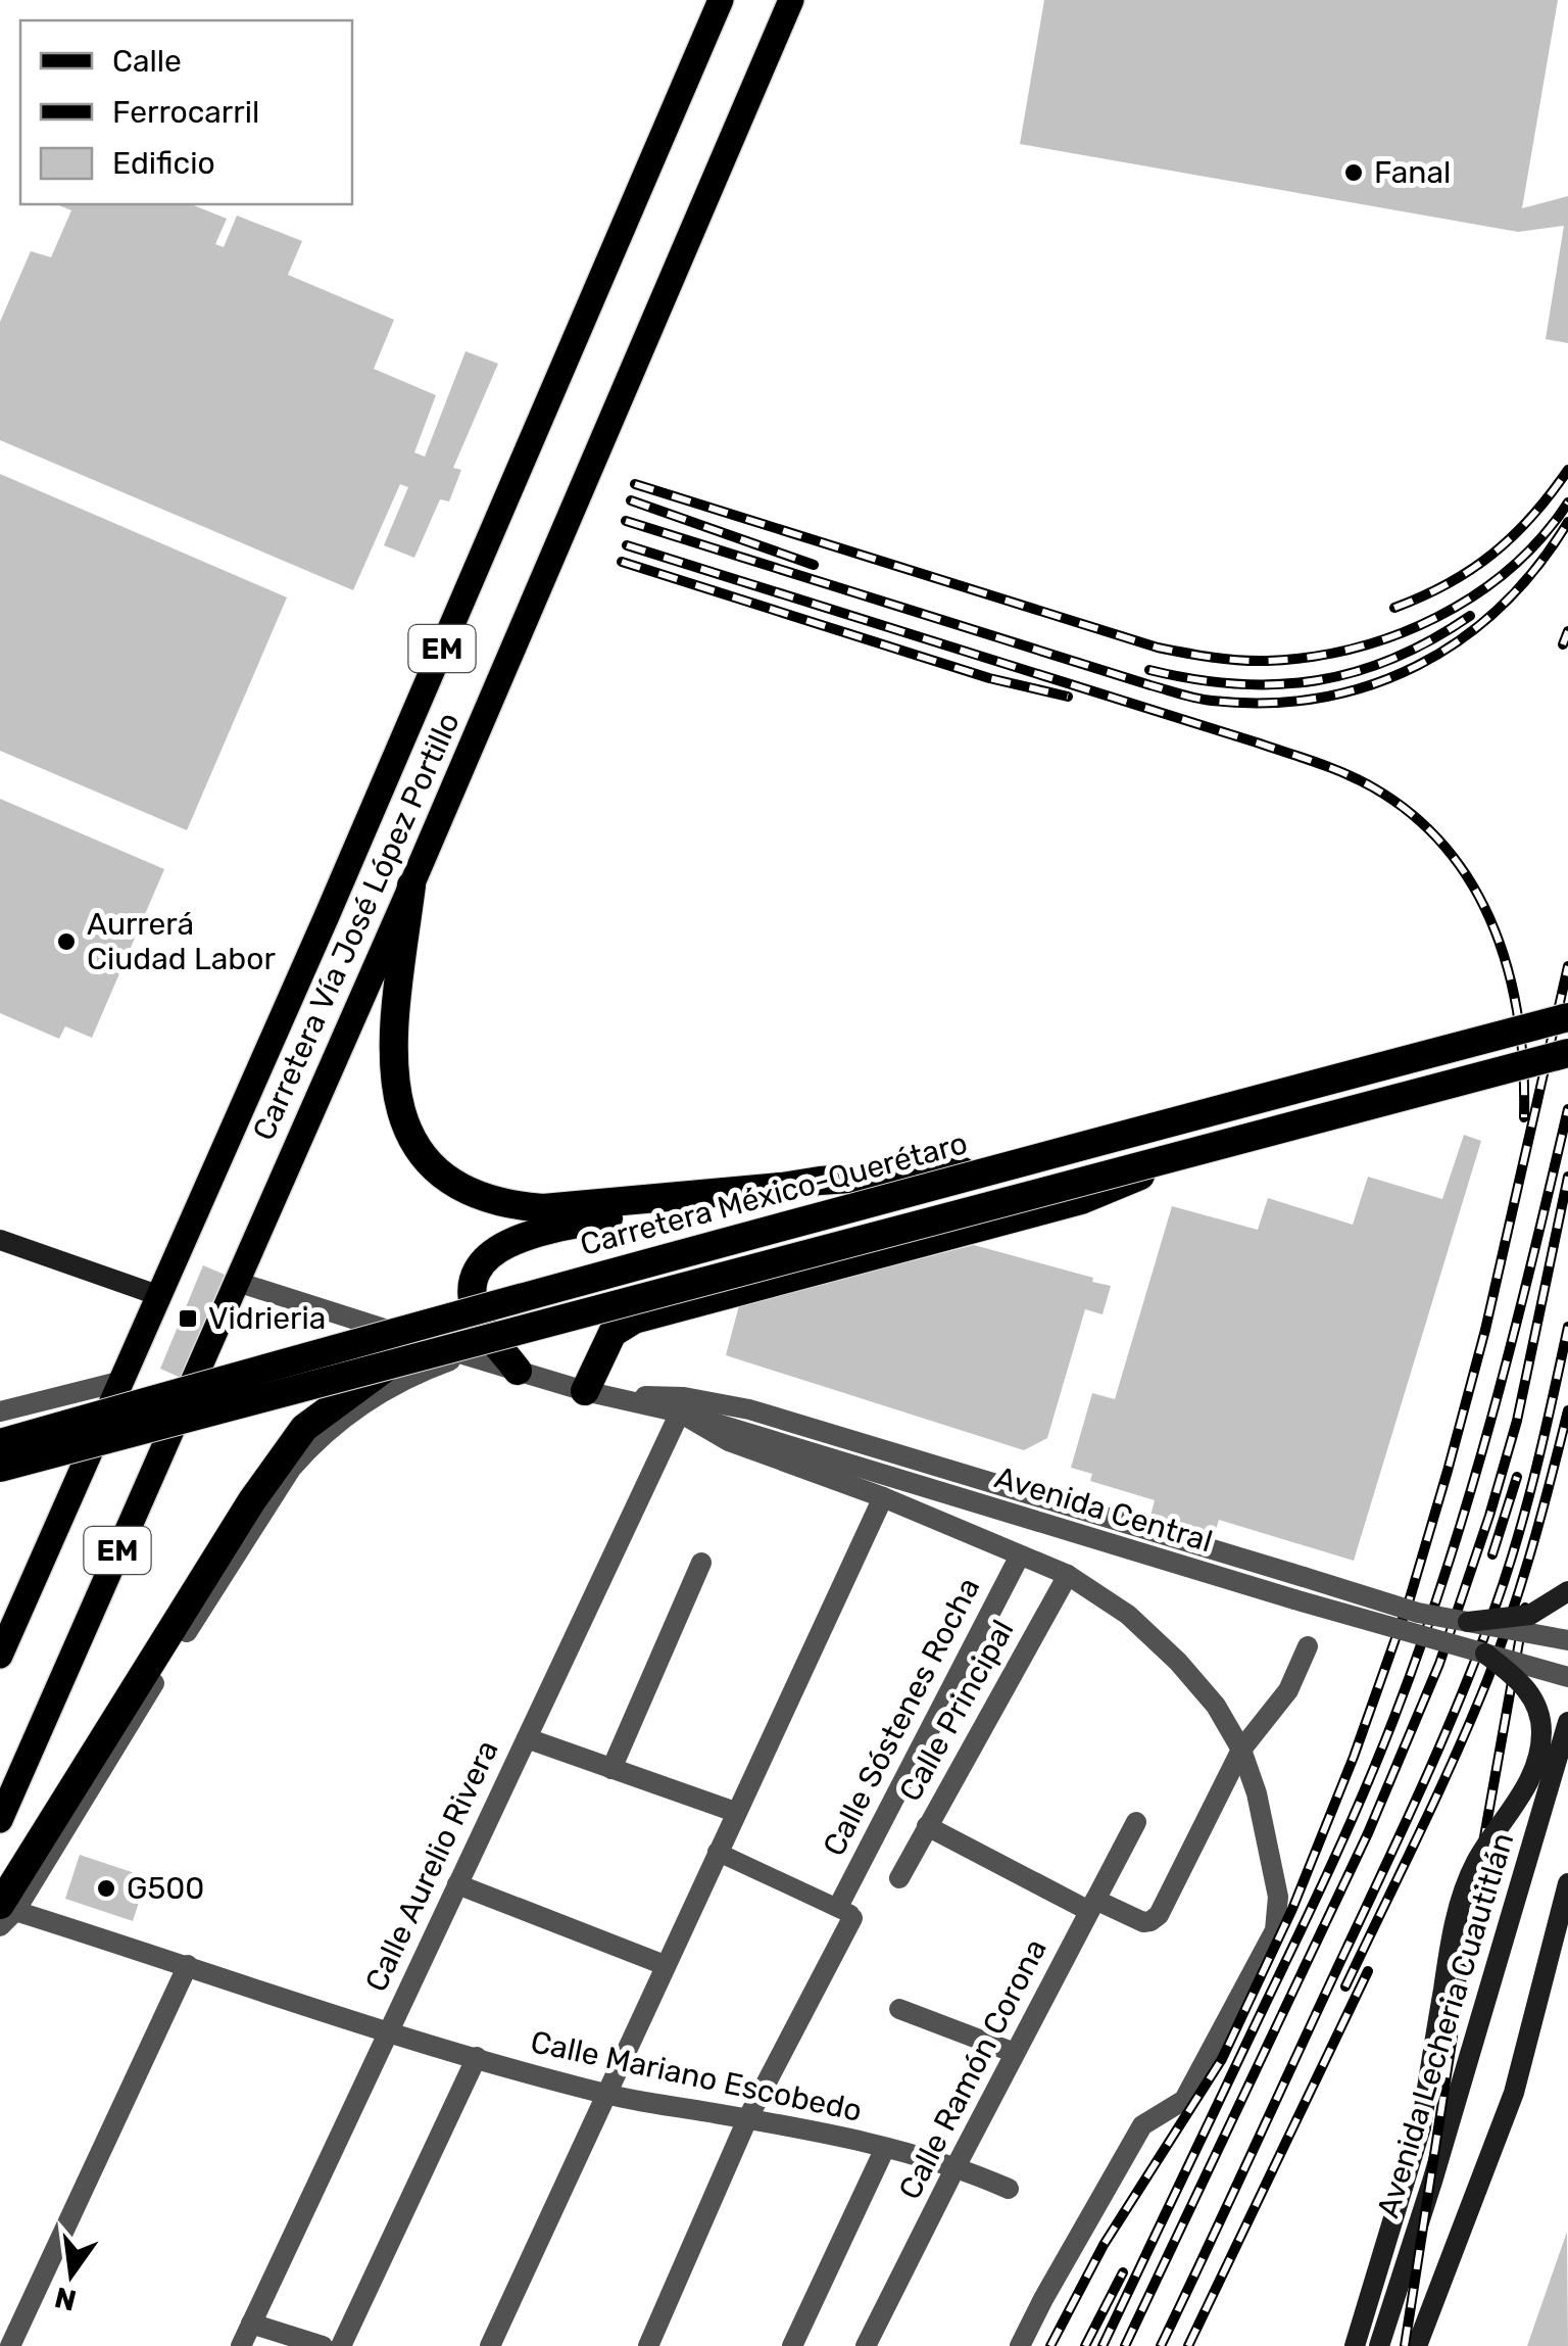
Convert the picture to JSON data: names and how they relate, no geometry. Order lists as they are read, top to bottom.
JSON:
{
  "streets": {
    "highway": ["Carretera México-Querétaro"],
    "main road": ["EM", "Carretera Vía José López Portillo", "Avenida Lecheria Cuautitlán"],
    "street": [
      "Avenida Central",
      "Calle Principal",
      "Calle Sóstenes Rocha",
      "Calle Aurelio Rivera",
      "Calle Ramón Corona",
      "Calle Mariano Escobedo"
    ]
  },
  "crossings": [
    ["Carretera Vía José López Portillo", "Avenida Central"],
    ["Avenida Central", "Calle Aurelio Rivera"],
    ["Calle Sóstenes Rocha", "Calle Mariano Escobedo"],
    ["Calle Aurelio Rivera", "Calle Mariano Escobedo"],
    ["Calle Ramón Corona", "Calle Mariano Escobedo"]
  ],
  "places": {
    "other": ["Fanal", "Aurrerá Ciudad Labor", "G500"],
    "transit": ["Vidrieria"]
  },
  "legend": ["Calle", "Ferrocarril", "Edificio"],
  "north": "bottom"
}
